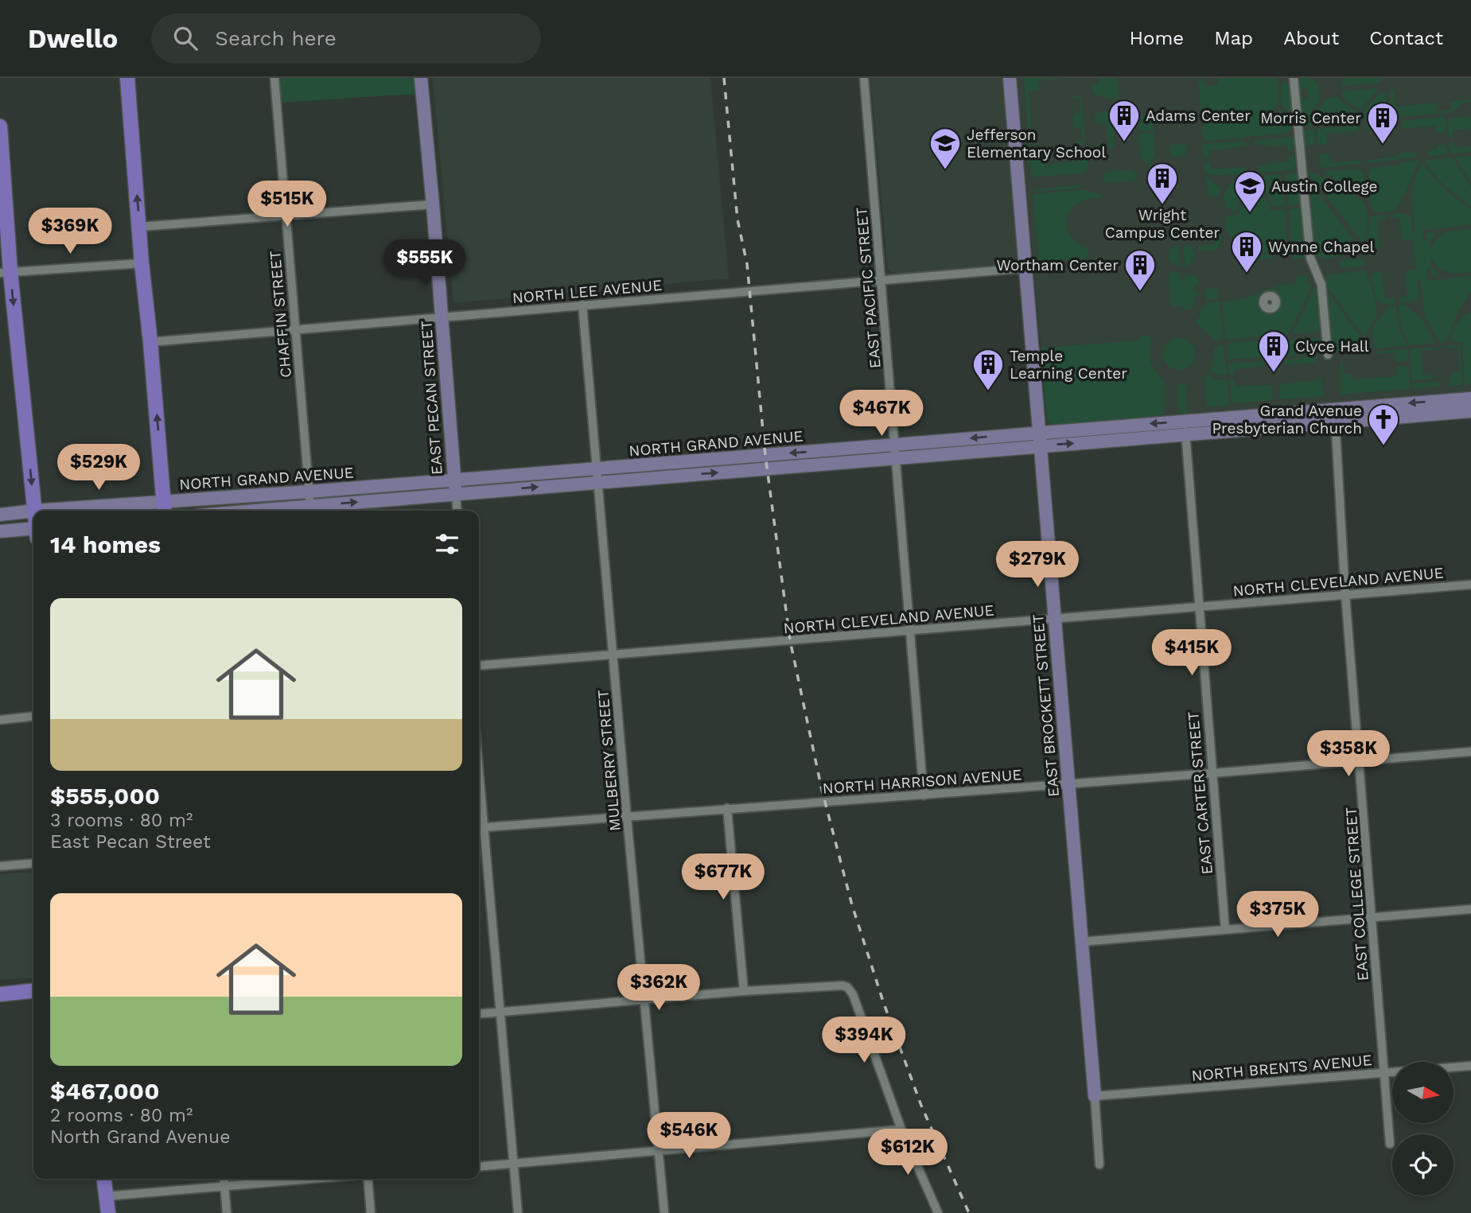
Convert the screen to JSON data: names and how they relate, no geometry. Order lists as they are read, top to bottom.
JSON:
{
  "streets": {
    "main road": ["EAST PECAN STREET", "NORTH GRAND AVENUE", "EAST BROCKETT STREET"],
    "street": [
      "EAST PACIFIC STREET",
      "NORTH LEE AVENUE",
      "CHAFFIN STREET",
      "NORTH CLEVELAND AVENUE",
      "MULBERRY STREET",
      "NORTH HARRISON AVENUE",
      "EAST CARTER STREET",
      "EAST COLLEGE STREET",
      "NORTH BRENTS AVENUE"
    ]
  },
  "crossings": [
    ["EAST PACIFIC STREET", "NORTH LEE AVENUE"],
    ["EAST PACIFIC STREET", "NORTH GRAND AVENUE"],
    ["EAST PACIFIC STREET", "NORTH CLEVELAND AVENUE"],
    ["EAST PACIFIC STREET", "NORTH HARRISON AVENUE"],
    ["NORTH LEE AVENUE", "CHAFFIN STREET"],
    ["NORTH LEE AVENUE", "EAST PECAN STREET"],
    ["NORTH LEE AVENUE", "EAST BROCKETT STREET"],
    ["NORTH LEE AVENUE", "MULBERRY STREET"],
    ["CHAFFIN STREET", "NORTH GRAND AVENUE"],
    ["EAST PECAN STREET", "NORTH GRAND AVENUE"],
    ["NORTH GRAND AVENUE", "EAST BROCKETT STREET"],
    ["NORTH GRAND AVENUE", "MULBERRY STREET"],
    ["NORTH GRAND AVENUE", "EAST CARTER STREET"],
    ["NORTH GRAND AVENUE", "EAST COLLEGE STREET"],
    ["NORTH CLEVELAND AVENUE", "EAST BROCKETT STREET"],
    ["NORTH CLEVELAND AVENUE", "MULBERRY STREET"],
    ["NORTH CLEVELAND AVENUE", "EAST CARTER STREET"],
    ["NORTH CLEVELAND AVENUE", "EAST COLLEGE STREET"],
    ["EAST BROCKETT STREET", "NORTH HARRISON AVENUE"],
    ["EAST BROCKETT STREET", "NORTH BRENTS AVENUE"],
    ["MULBERRY STREET", "NORTH HARRISON AVENUE"],
    ["NORTH HARRISON AVENUE", "EAST CARTER STREET"],
    ["NORTH HARRISON AVENUE", "EAST COLLEGE STREET"],
    ["EAST COLLEGE STREET", "NORTH BRENTS AVENUE"]
  ],
  "places": {
    "building": [
      "Adams Center",
      "Morris Center",
      "Wright Campus Center",
      "Wynne Chapel",
      "Wortham Center",
      "Clyce Hall",
      "Temple Learning Center"
    ],
    "school or university": ["Jefferson Elementary School", "Austin College"],
    "church": ["Grand Avenue Presbyterian Church"]
  },
  "north": "right",
  "page": {
    "header": "Dwello",
    "search": "Search here",
    "nav": [
      "Home",
      "Map",
      "About",
      "Contact"
    ],
    "price": [
      "$515K",
      "$369K",
      "$555K",
      "$467K",
      "$529K",
      "$279K",
      "$415K",
      "$358K",
      "$677K",
      "$375K",
      "$362K",
      "$394K",
      "$546K",
      "$612K"
    ],
    "heading": "14 homes",
    "list": [
      {
        "name": "$555,000",
        "note": "3 rooms · 80 m² · East Pecan Street"
      },
      {
        "name": "$467,000",
        "note": "2 rooms · 80 m² · North Grand Avenue"
      }
    ]
  }
}
